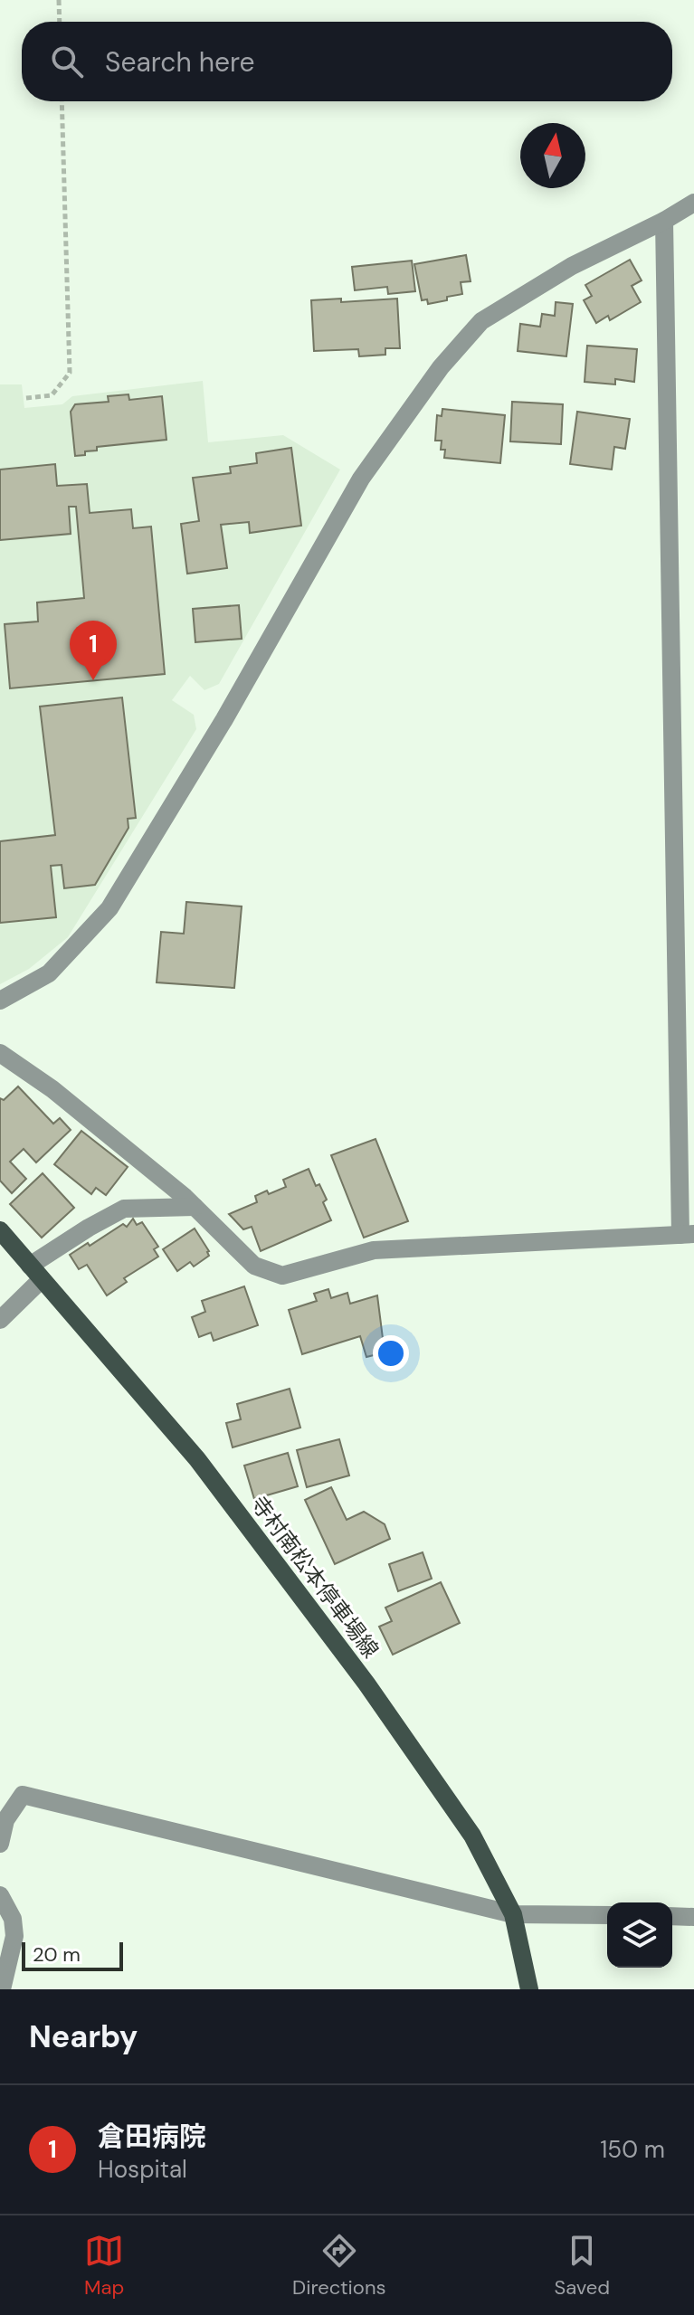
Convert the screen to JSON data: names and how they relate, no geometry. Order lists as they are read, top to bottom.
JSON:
{
  "streets": {
    "main road": ["寺村南松本停車場線"]
  },
  "scale_bar": "20 m",
  "north": "top",
  "page": {
    "search": "Search here",
    "pins": "1",
    "scale": "20 m",
    "heading": "Nearby",
    "list": [
      {
        "mark": "1",
        "name": "倉田病院",
        "note": "Hospital",
        "value": "150 m"
      }
    ],
    "nav": ["Map", "Directions", "Saved"]
  }
}
